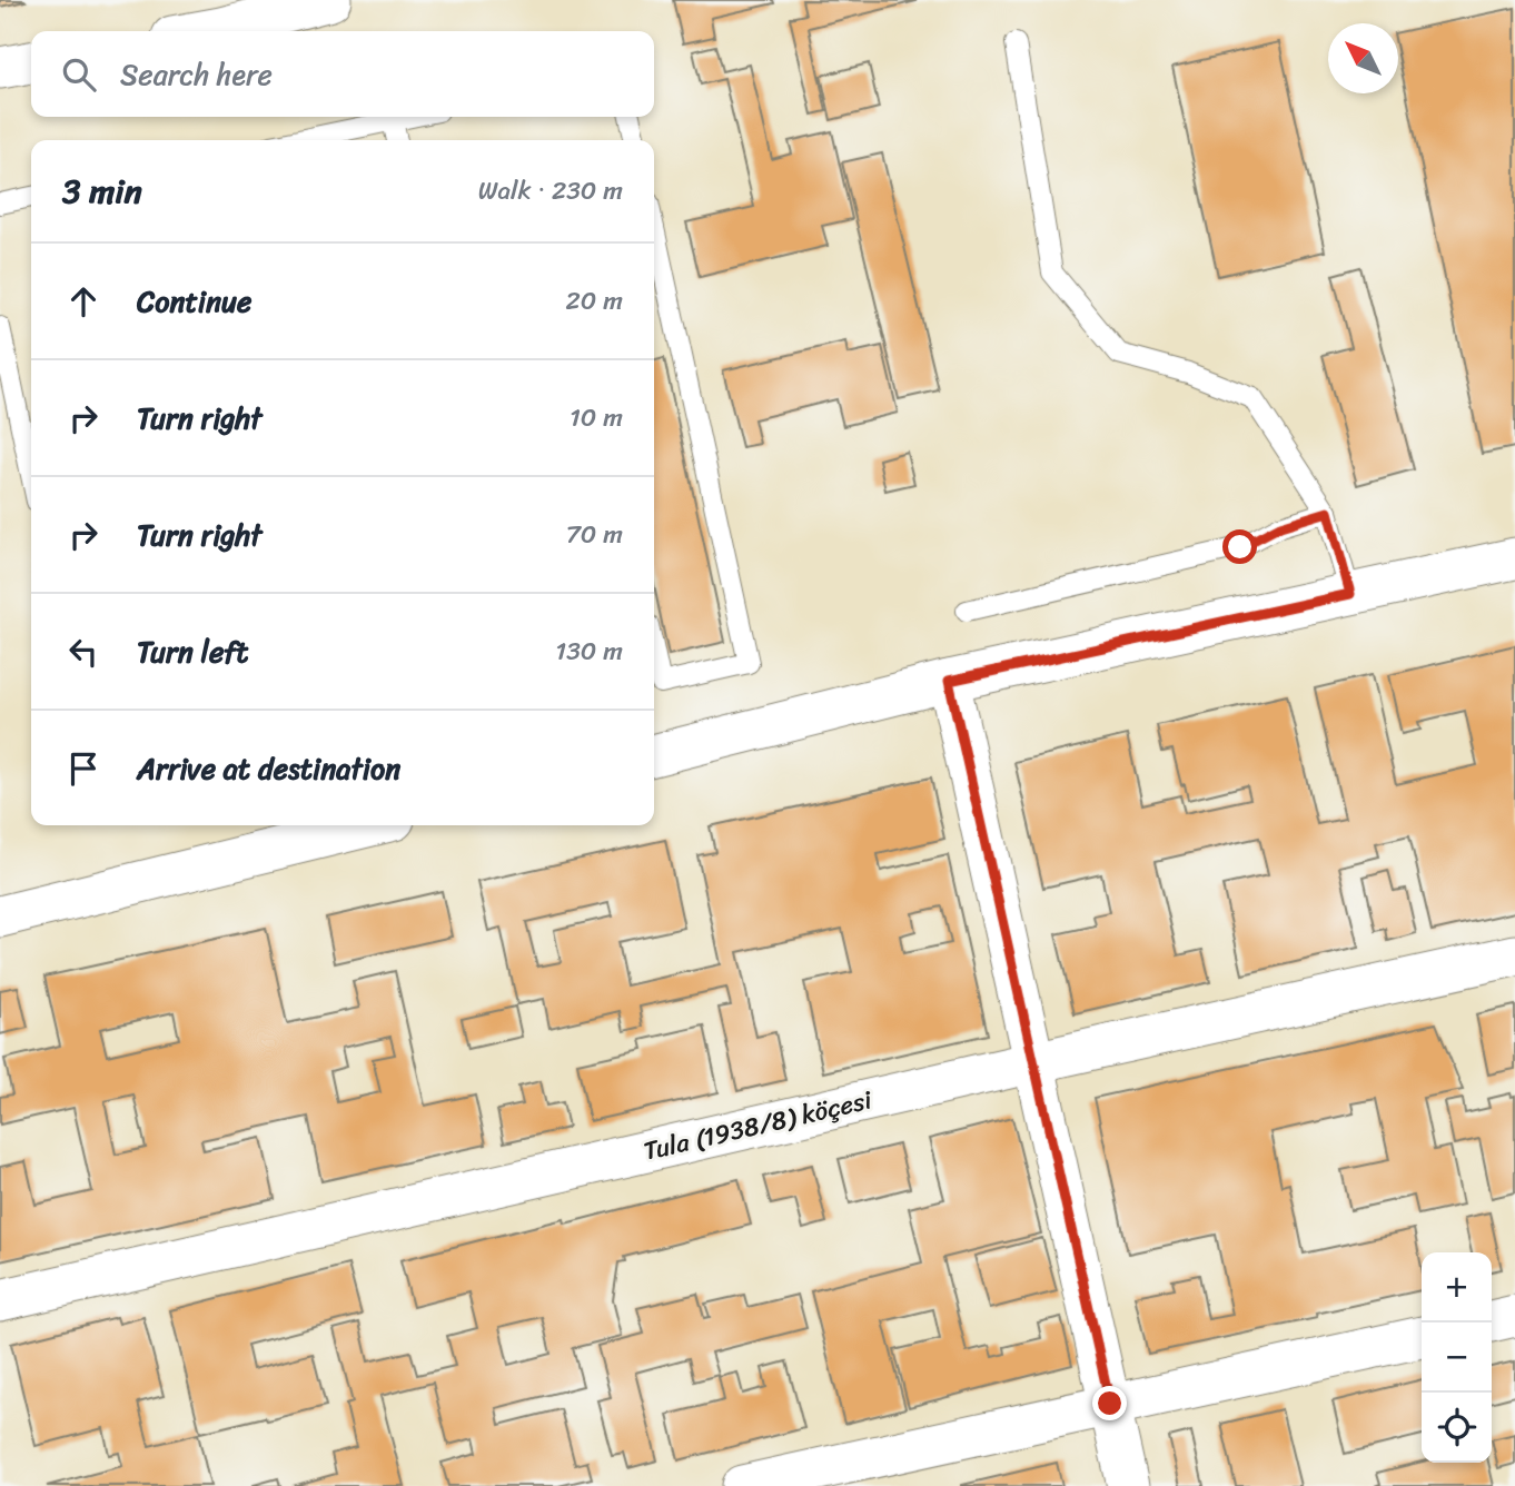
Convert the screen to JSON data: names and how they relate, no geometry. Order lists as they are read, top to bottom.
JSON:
{
  "streets": {
    "street": ["Tula (1938/8) köçesi"]
  },
  "north": "top left",
  "page": {
    "search": "Search here",
    "heading": ["3 min", "Walk · 230 m"],
    "list": [
      ["Continue", "20 m"],
      ["Turn right", "10 m"],
      ["Turn right", "70 m"],
      ["Turn left", "130 m"],
      "Arrive at destination"
    ],
    "map_buttons": ["+", "−"]
  }
}
